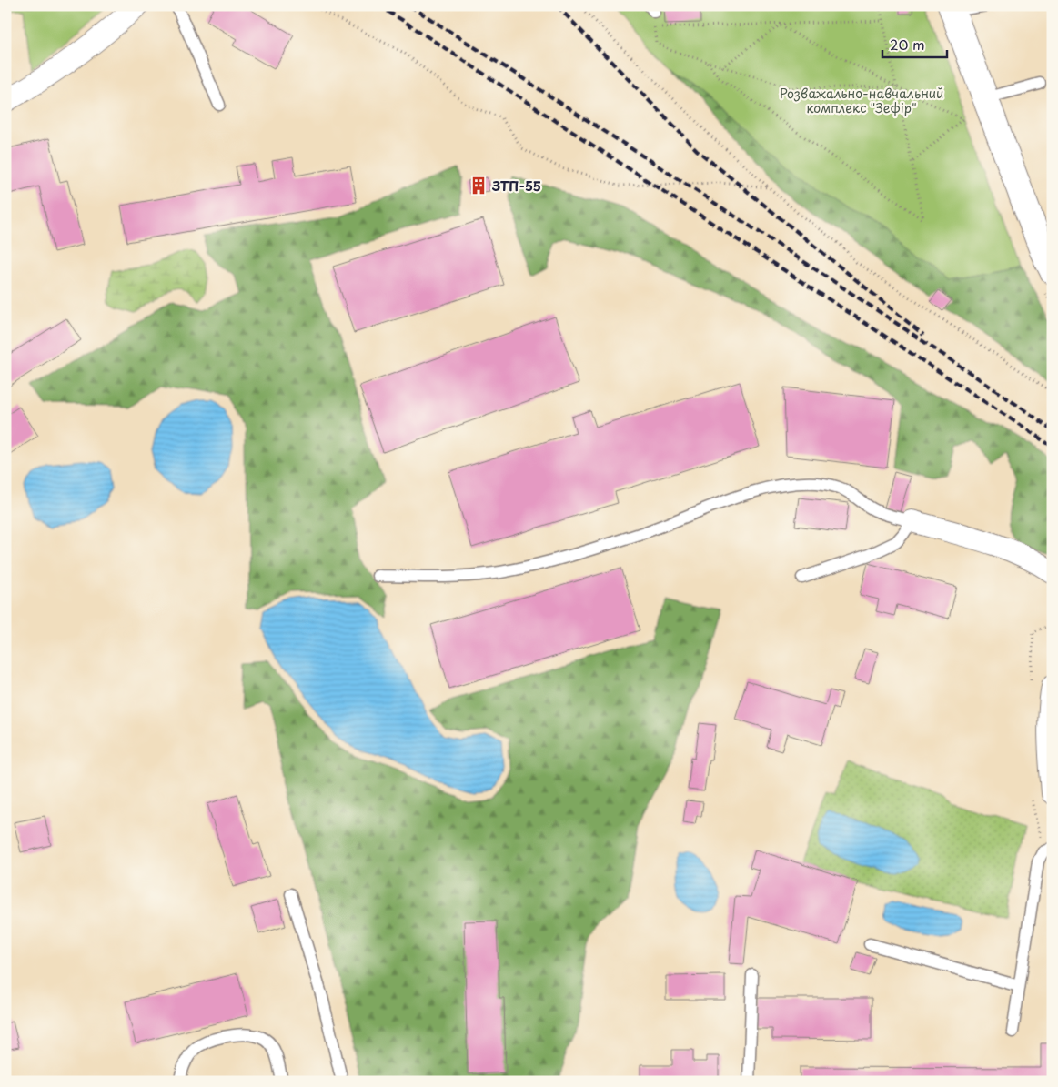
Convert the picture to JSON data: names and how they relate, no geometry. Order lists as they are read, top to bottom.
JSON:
{
  "parks": ["Розважально-навчальний комплекс \"Зефір\""],
  "places": {
    "building": ["ЗТП-55"]
  },
  "scale_bar": "20 m"
}
